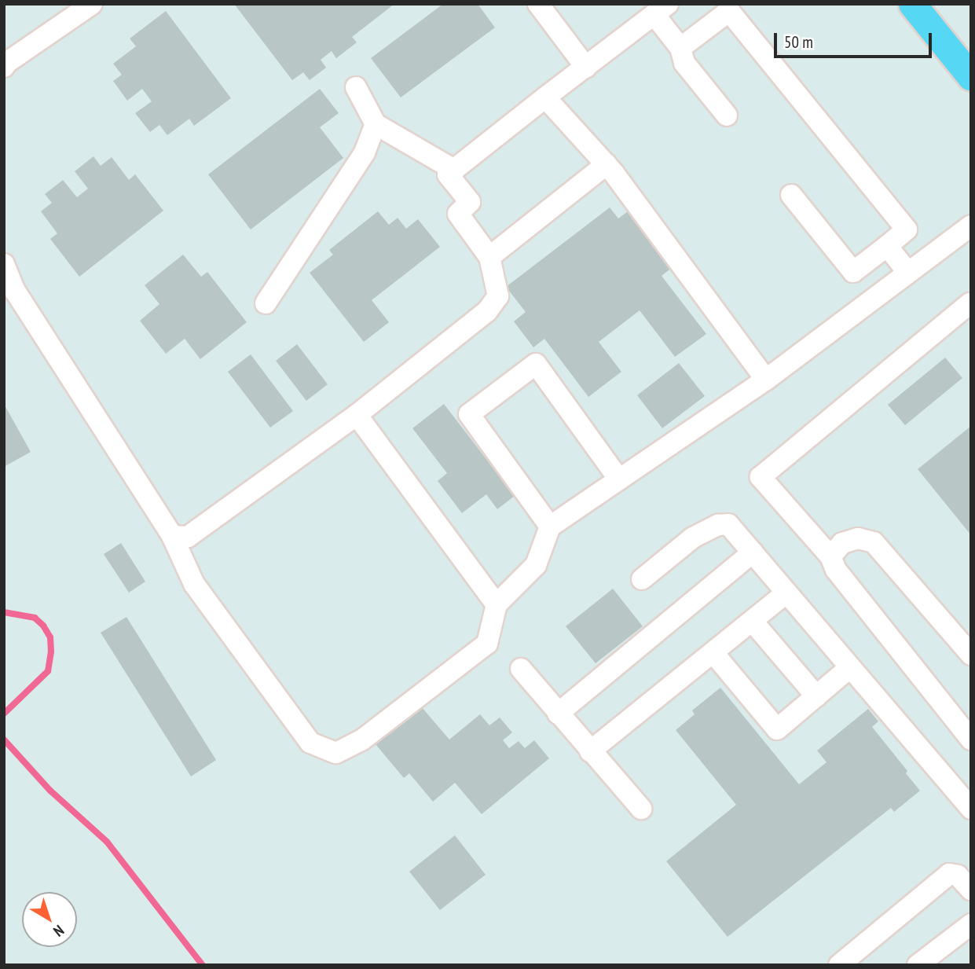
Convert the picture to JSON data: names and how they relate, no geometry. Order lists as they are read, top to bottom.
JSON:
{
  "scale_bar": "50 m",
  "north": "bottom right"
}
